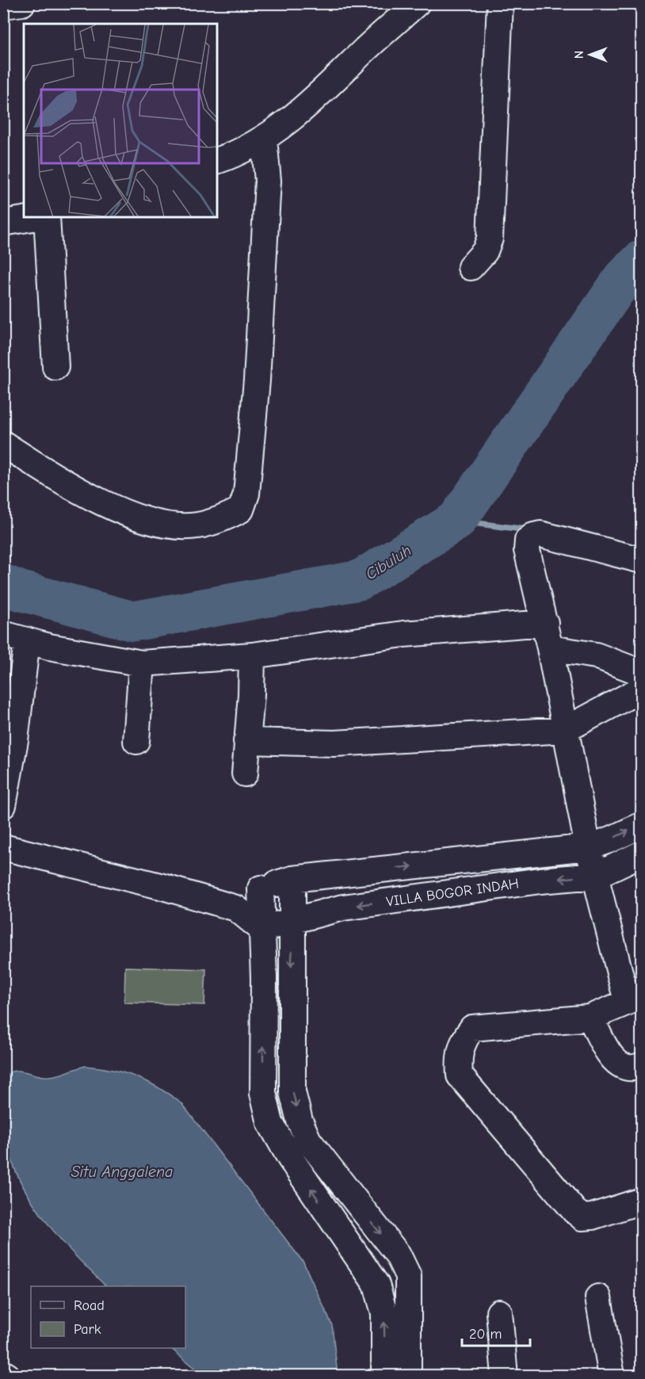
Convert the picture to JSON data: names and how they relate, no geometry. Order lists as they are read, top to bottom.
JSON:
{
  "streets": {
    "street": ["VILLA BOGOR INDAH"]
  },
  "water": ["Cibuluh", "Situ Anggalena"],
  "legend": ["Road", "Park"],
  "scale_bar": "20 m",
  "north": "left"
}
